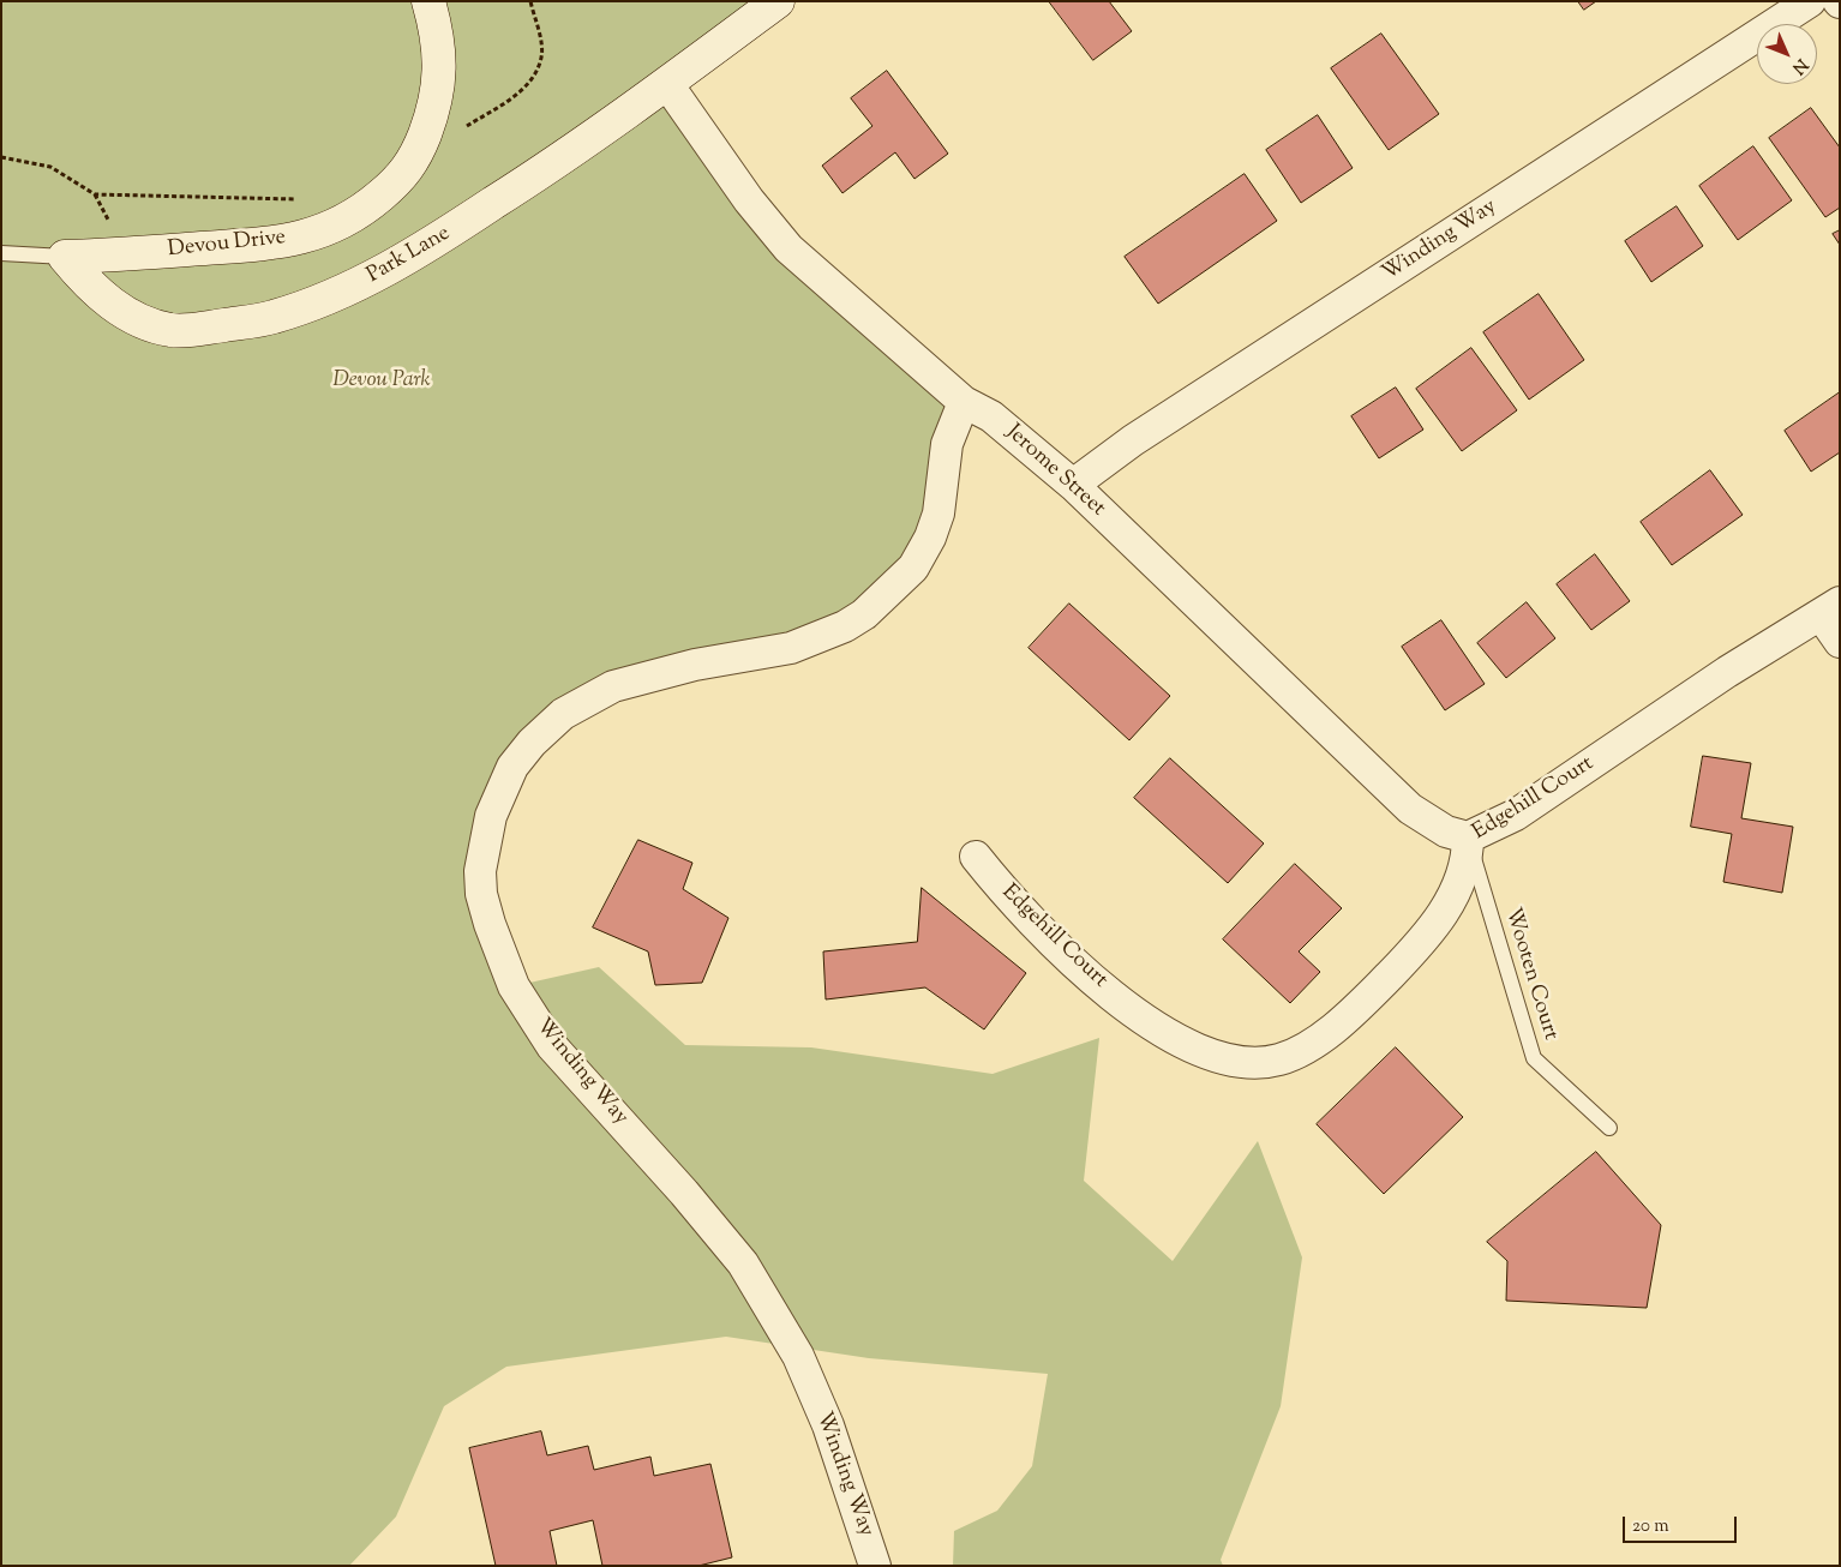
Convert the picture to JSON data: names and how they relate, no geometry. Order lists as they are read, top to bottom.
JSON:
{
  "streets": {
    "street": [
      "Winding Way",
      "Devou Drive",
      "Park Lane",
      "Jerome Street",
      "Edgehill Court"
    ],
    "lane": ["Wooten Court"]
  },
  "crossings": [
    ["Winding Way", "Jerome Street"],
    ["Devou Drive", "Park Lane"],
    ["Park Lane", "Jerome Street"],
    ["Jerome Street", "Edgehill Court"],
    ["Jerome Street", "Wooten Court"],
    ["Edgehill Court", "Wooten Court"]
  ],
  "parks": ["Devou Park"],
  "scale_bar": "20 m",
  "north": "bottom right"
}
